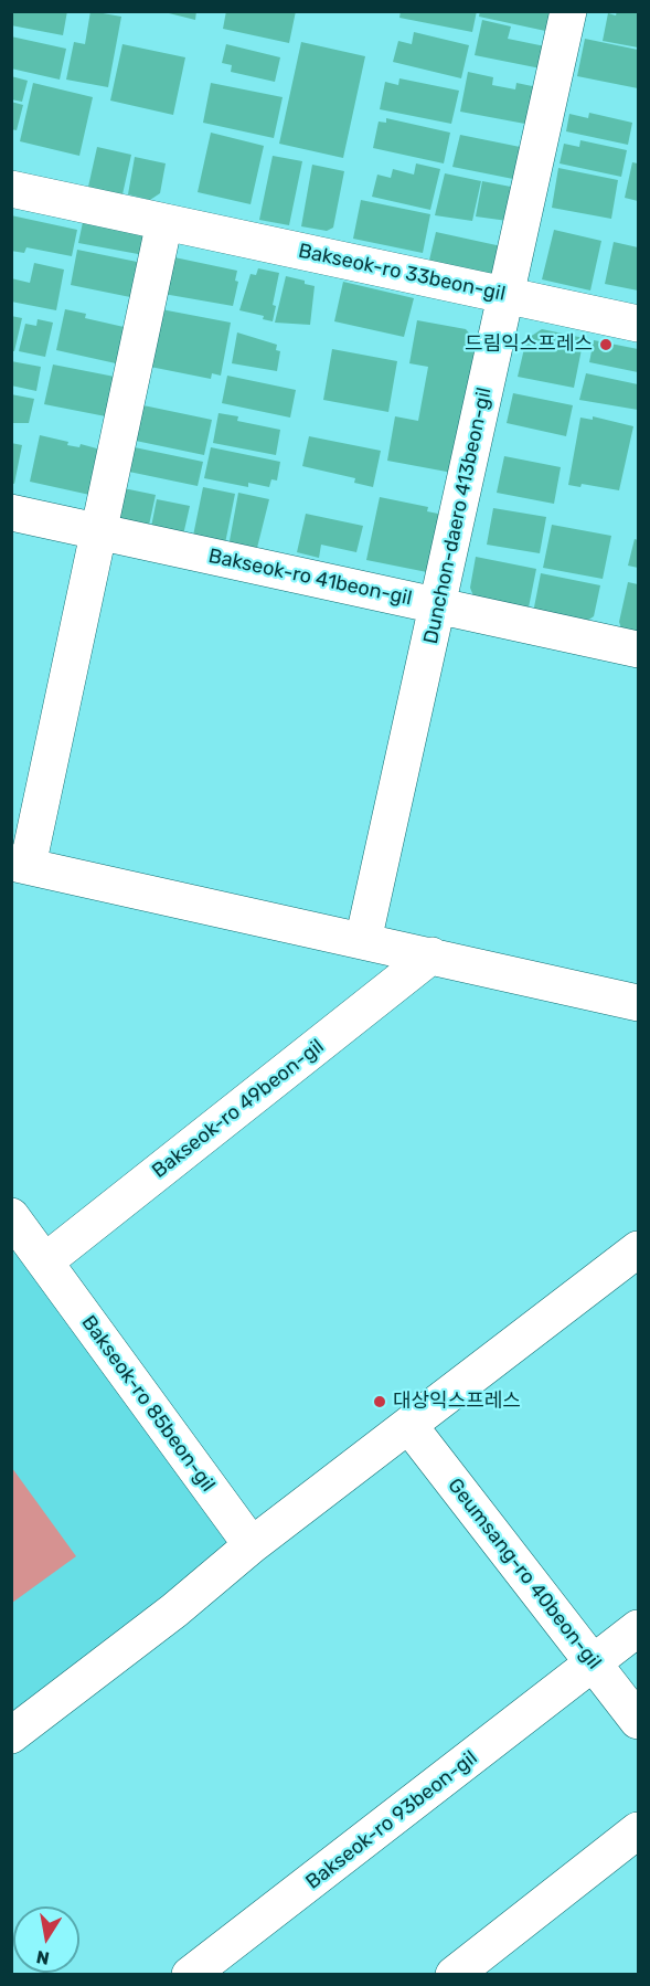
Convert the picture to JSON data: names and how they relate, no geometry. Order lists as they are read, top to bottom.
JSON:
{
  "streets": {
    "street": [
      "Bakseok-ro 33beon-gil",
      "Dunchon-daero 413beon-gil",
      "Bakseok-ro 41beon-gil",
      "Bakseok-ro 49beon-gil",
      "Bakseok-ro 85beon-gil",
      "Geumsang-ro 40beon-gil",
      "Bakseok-ro 93beon-gil"
    ]
  },
  "crossings": [
    ["Bakseok-ro 33beon-gil", "Dunchon-daero 413beon-gil"],
    ["Dunchon-daero 413beon-gil", "Bakseok-ro 41beon-gil"],
    ["Bakseok-ro 49beon-gil", "Bakseok-ro 85beon-gil"],
    ["Geumsang-ro 40beon-gil", "Bakseok-ro 93beon-gil"]
  ],
  "places": ["드림익스프레스", "대상익스프레스"],
  "north": "bottom"
}
